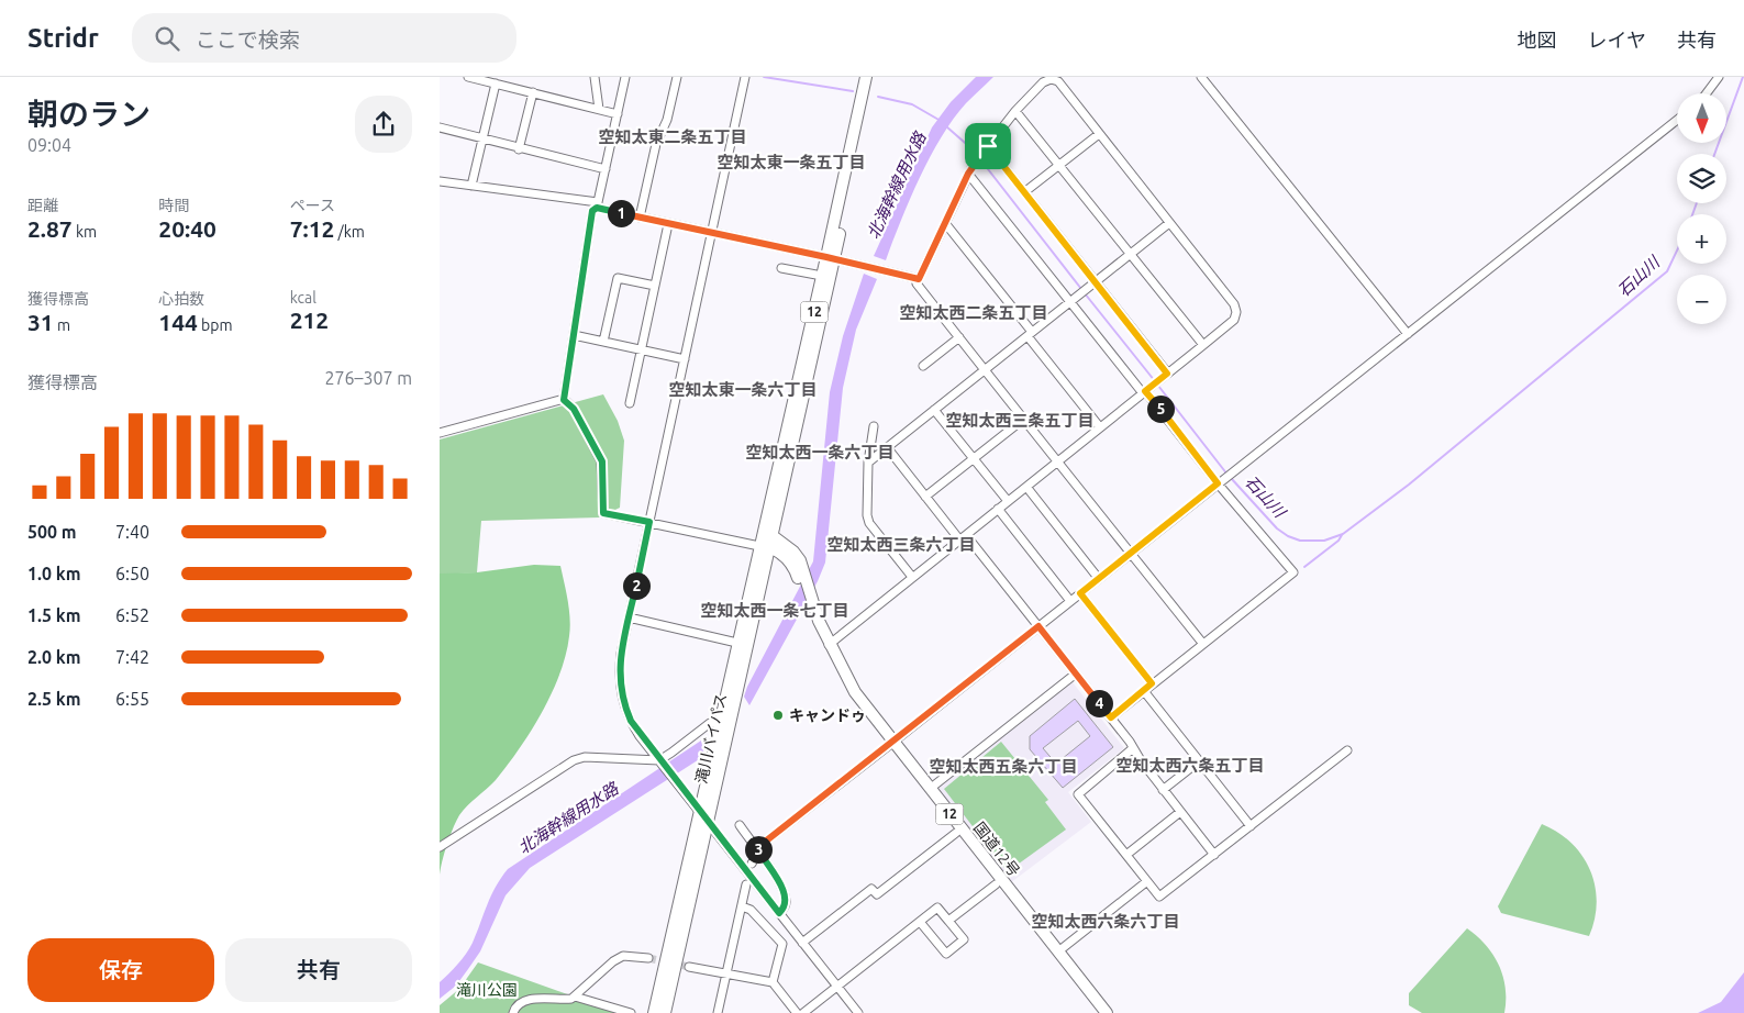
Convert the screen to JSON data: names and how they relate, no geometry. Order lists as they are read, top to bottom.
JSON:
{
  "streets": {
    "highway": ["12", "滝川バイパス", "国道12号"]
  },
  "crossings": [
    ["12", "滝川バイパス"],
    ["12", "国道12号"],
    ["滝川バイパス", "国道12号"]
  ],
  "districts": [
    "空知太東二条五丁目",
    "空知太東一条五丁目",
    "空知太西二条五丁目",
    "空知太東一条六丁目",
    "空知太西三条五丁目",
    "空知太西一条六丁目",
    "空知太西三条六丁目",
    "空知太西一条七丁目",
    "空知太西六条五丁目",
    "空知太西五条六丁目",
    "空知太西六条六丁目"
  ],
  "water": ["北海幹線用水路", "石山川"],
  "parks": ["滝川公園"],
  "places": ["キャンドゥ"],
  "north": "bottom",
  "page": {
    "header": "Stridr",
    "search": "ここで検索",
    "nav": ["地図", "レイヤ", "共有"],
    "heading": ["朝のラン", "09:04"],
    "map_buttons": ["+", "−"],
    "stats": [
      ["距離", "2.87 km"],
      ["時間", "20:40"],
      ["ペース", "7:12 /km"],
      ["獲得標高", "31 m"],
      ["心拍数", "144 bpm"],
      ["kcal", "212"]
    ],
    "pins": [
      "1",
      "5",
      "2",
      "4",
      "3"
    ],
    "chart": ["獲得標高", "276–307 m"],
    "list": [
      {
        "name": "500 m",
        "note": "7:40"
      },
      {
        "name": "1.0 km",
        "note": "6:50"
      },
      {
        "name": "1.5 km",
        "note": "6:52"
      },
      {
        "name": "2.0 km",
        "note": "7:42"
      },
      {
        "name": "2.5 km",
        "note": "6:55"
      }
    ],
    "buttons": ["保存", "共有"]
  }
}
